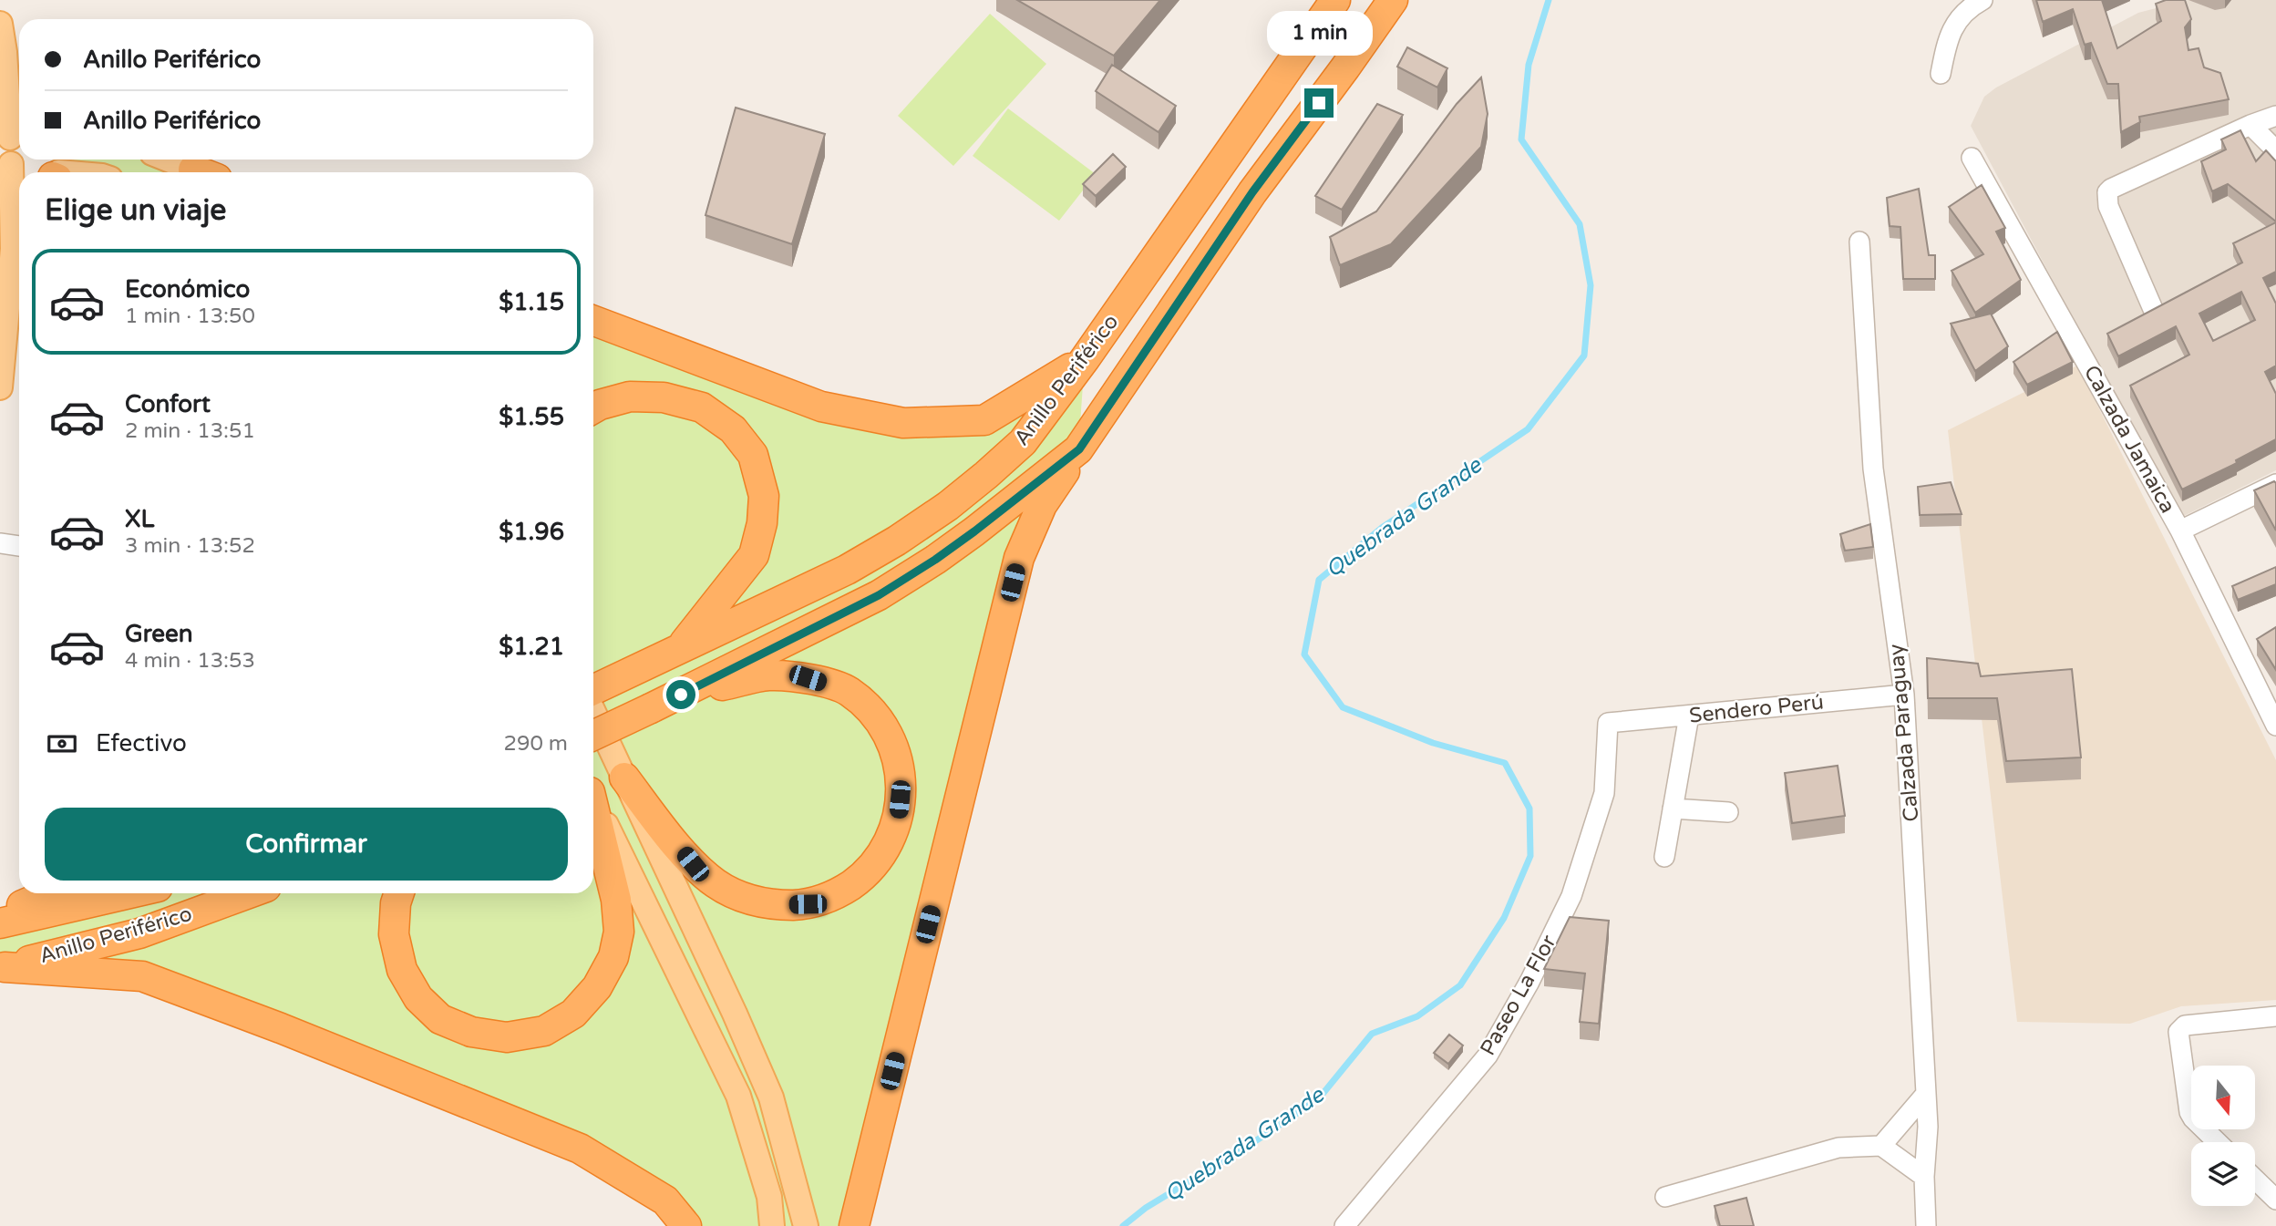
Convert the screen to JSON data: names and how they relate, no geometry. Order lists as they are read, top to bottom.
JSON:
{
  "streets": {
    "highway": ["Anillo Periférico"],
    "street": [
      "Calzada Jamaica",
      "Sendero Perú",
      "Calzada Paraguay",
      "Paseo La Flor"
    ]
  },
  "crossings": [
    ["Sendero Perú", "Calzada Paraguay"],
    ["Sendero Perú", "Paseo La Flor"]
  ],
  "water": ["Quebrada Grande"],
  "north": "bottom",
  "page": {
    "bubble": "1 min",
    "banner": ["Anillo Periférico", "Anillo Periférico"],
    "heading": "Elige un viaje",
    "list": [
      {
        "name": "Económico",
        "note": "1 min · 13:50",
        "value": "$1.15"
      },
      {
        "name": "Confort",
        "note": "2 min · 13:51",
        "value": "$1.55"
      },
      {
        "name": "XL",
        "note": "3 min · 13:52",
        "value": "$1.96"
      },
      {
        "name": "Green",
        "note": "4 min · 13:53",
        "value": "$1.21"
      }
    ],
    "pay": ["Efectivo", "290 m"],
    "buttons": "Confirmar"
  }
}
